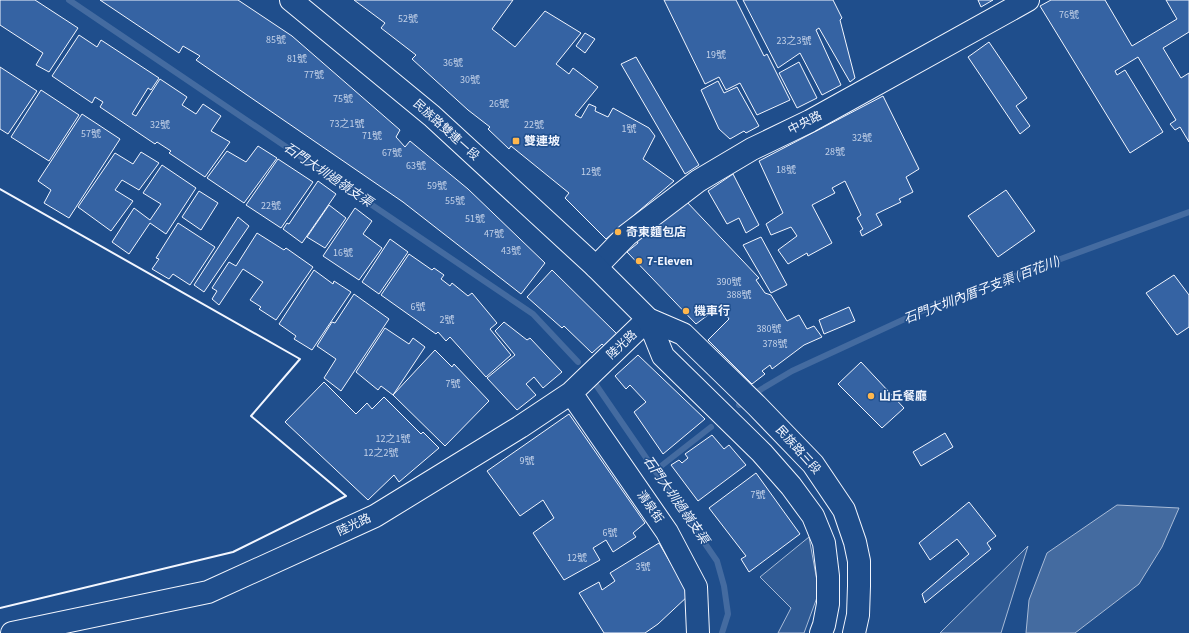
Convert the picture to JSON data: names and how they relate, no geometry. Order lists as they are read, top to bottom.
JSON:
{
  "streets": {
    "street": [
      "中央路",
      "民族路雙連一段",
      "陸光路",
      "民族路三段",
      "清泉街"
    ]
  },
  "crossings": [
    ["中央路", "民族路雙連一段"],
    ["中央路", "民族路三段"],
    ["民族路雙連一段", "民族路三段"],
    ["陸光路", "民族路三段"],
    ["陸光路", "清泉街"]
  ],
  "water": ["石門大圳過嶺支渠", "石門大圳內厝子支渠 (百花川)"],
  "places": {
    "transit": ["雙連坡"],
    "other": [
      "奇東麵包店",
      "7-Eleven",
      "機車行",
      "山丘餐廳"
    ]
  },
  "house_numbers": [
    "76號",
    "52號",
    "85號",
    "23之3號",
    "19號",
    "81號",
    "36號",
    "77號",
    "30號",
    "75號",
    "26號",
    "73之1號",
    "32號",
    "22號",
    "1號",
    "57號",
    "71號",
    "32號",
    "28號",
    "67號",
    "63號",
    "18號",
    "12號",
    "59號",
    "55號",
    "22號",
    "51號",
    "47號",
    "43號",
    "16號",
    "390號",
    "388號",
    "6號",
    "2號",
    "380號",
    "378號",
    "7號",
    "12之1號",
    "12之2號",
    "9號",
    "7號",
    "6號",
    "12號",
    "3號"
  ]
}
